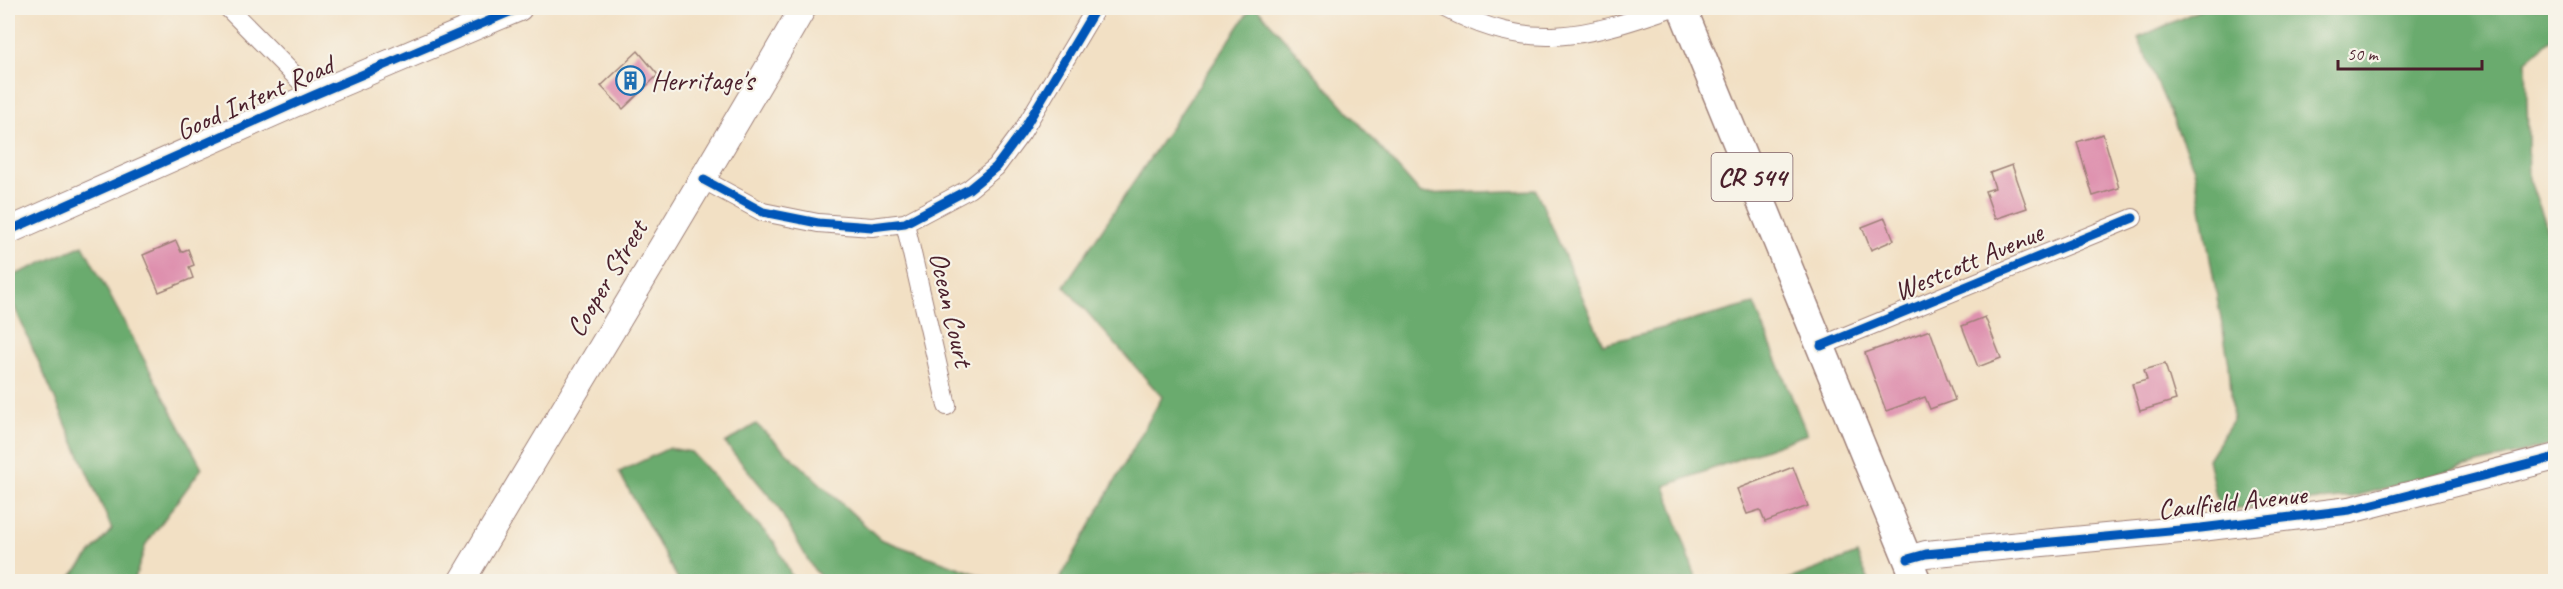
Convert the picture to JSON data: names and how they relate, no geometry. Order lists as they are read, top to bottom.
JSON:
{
  "streets": {
    "main road": [
      "Good Intent Road",
      "CR 544",
      "Cooper Street",
      "Caulfield Avenue"
    ],
    "street": ["Westcott Avenue", "Ocean Court"]
  },
  "crossings": [
    ["CR 544", "Westcott Avenue"],
    ["CR 544", "Caulfield Avenue"]
  ],
  "places": {
    "building": ["Herritage's"]
  },
  "scale_bar": "50 m"
}
